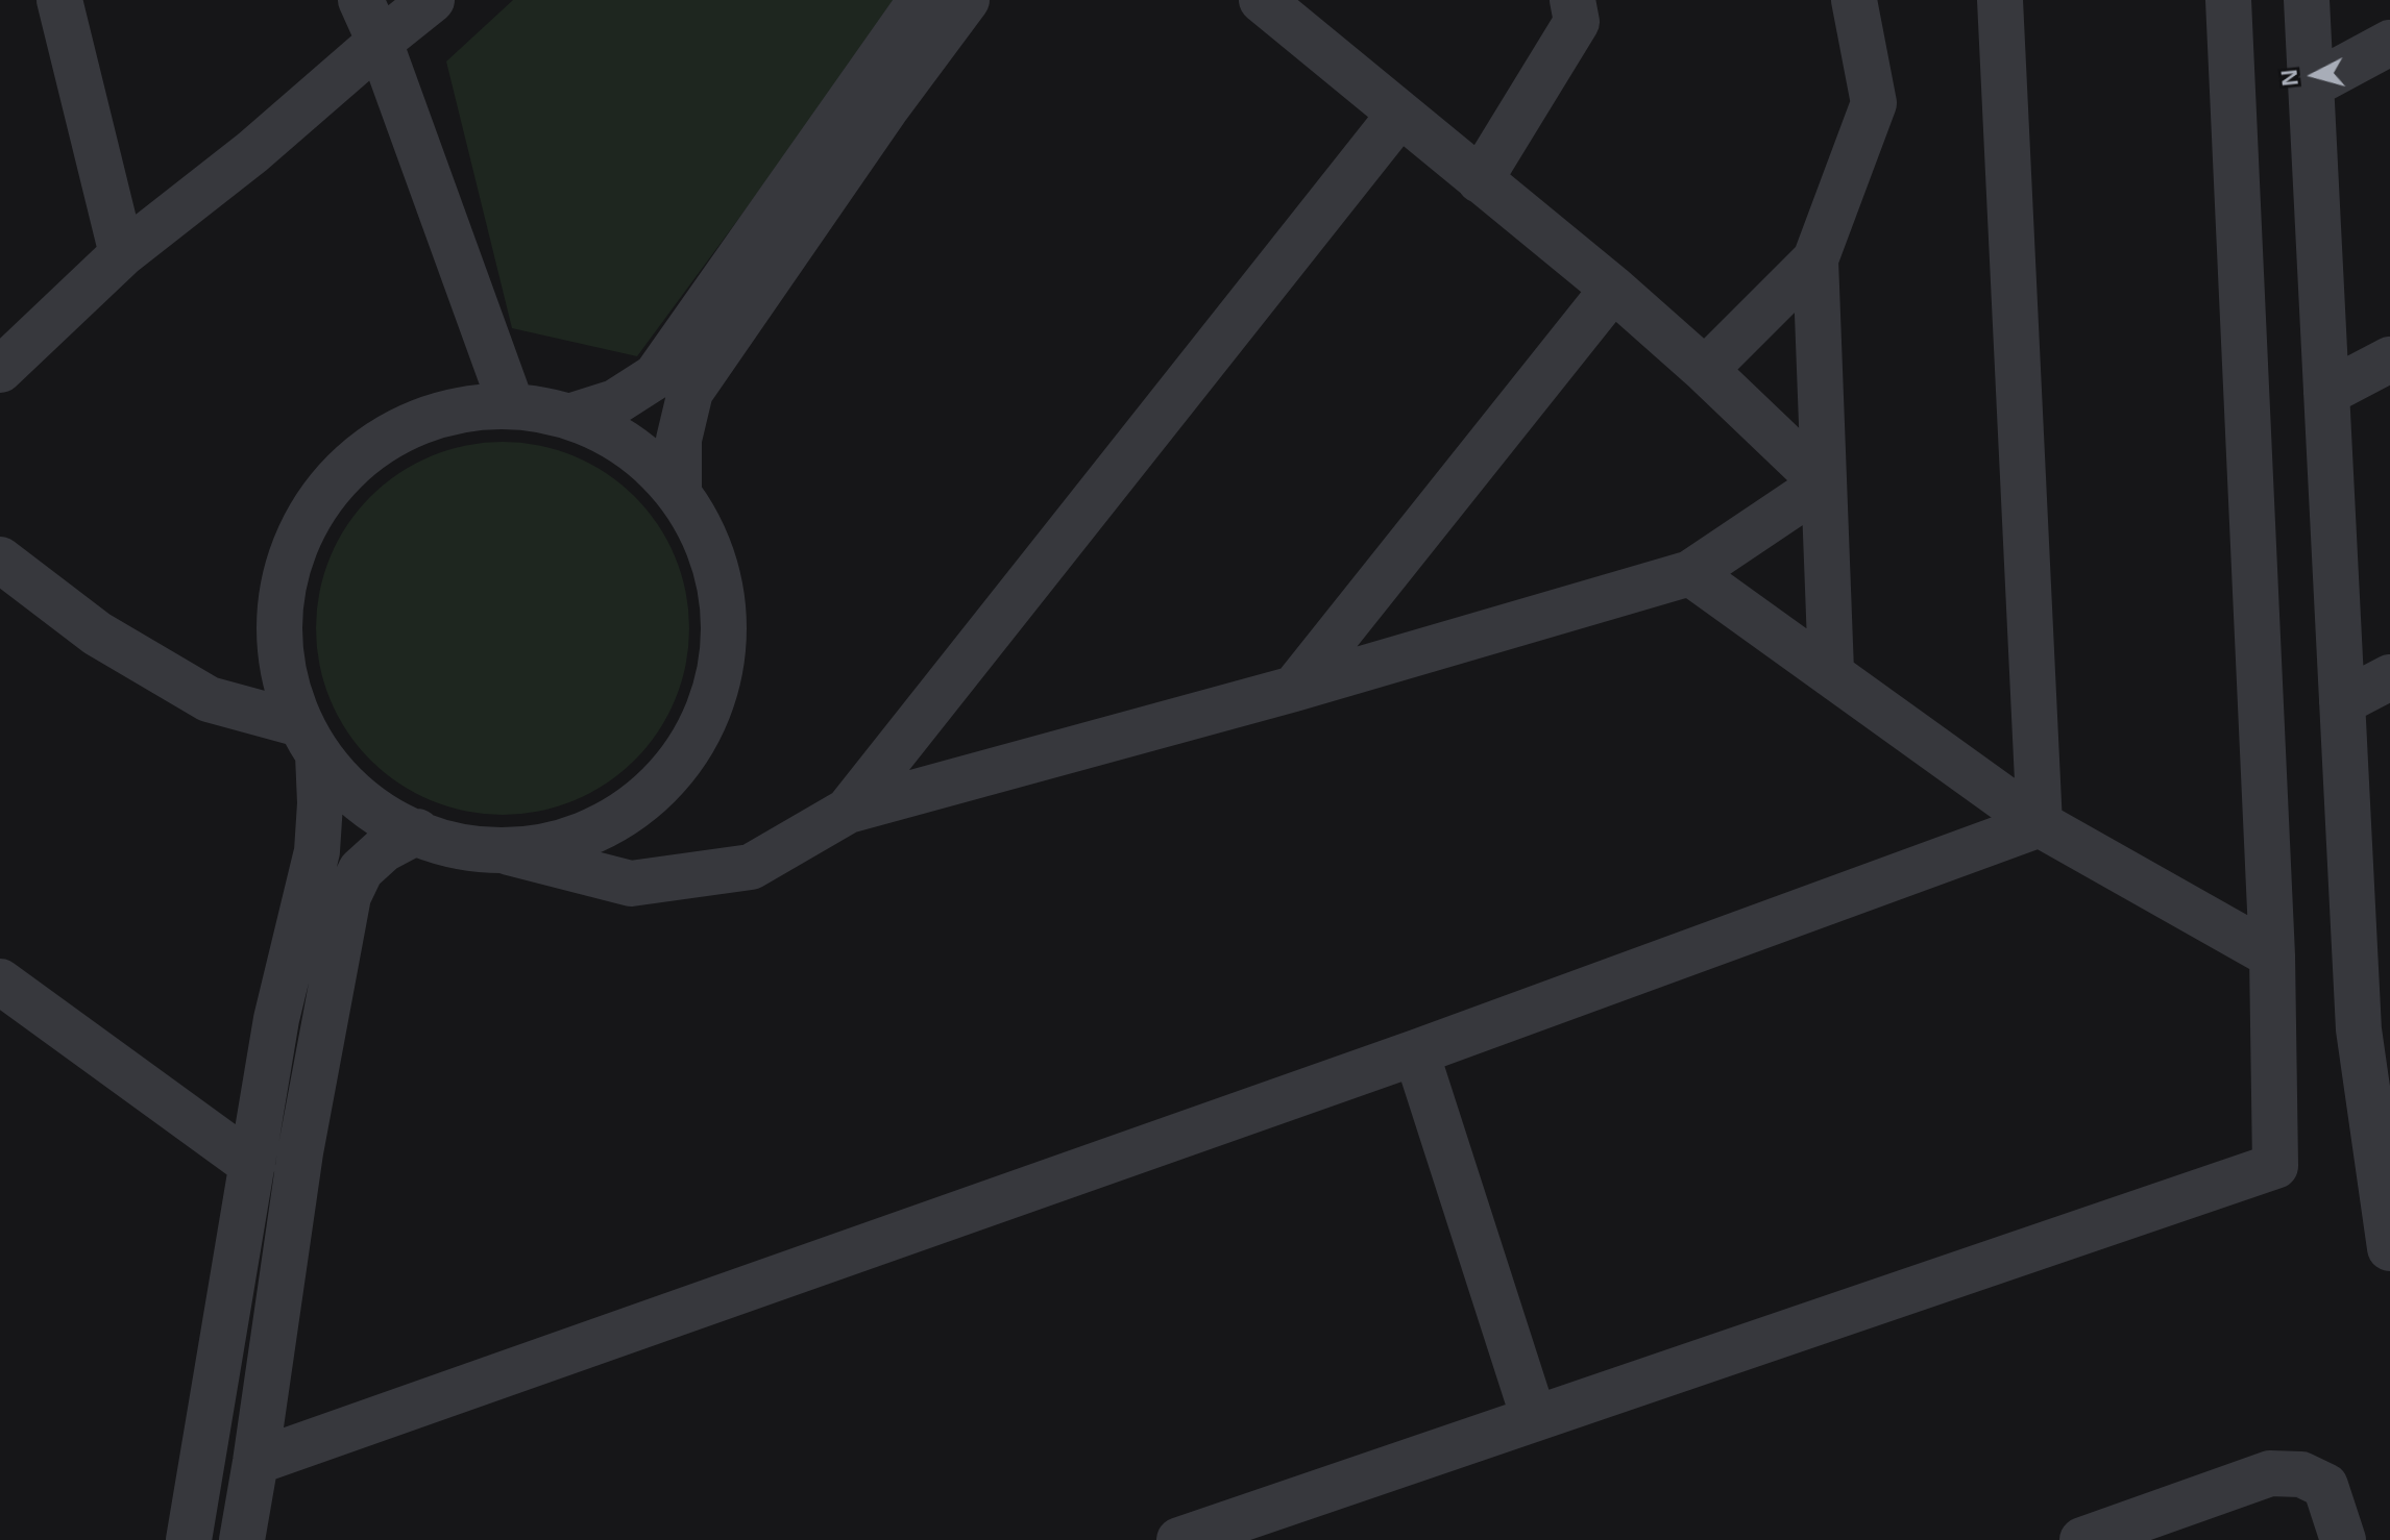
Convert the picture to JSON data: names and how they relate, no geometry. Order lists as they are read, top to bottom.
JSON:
{
  "north": "left"
}
